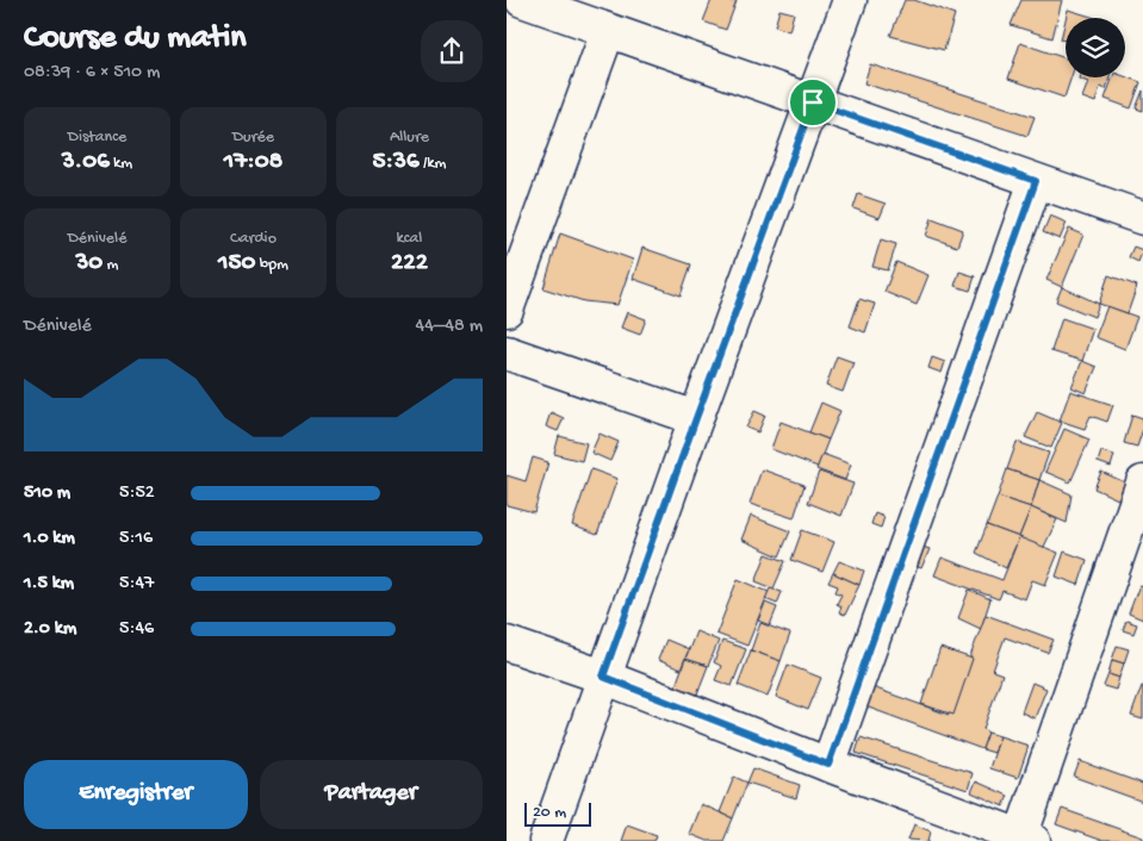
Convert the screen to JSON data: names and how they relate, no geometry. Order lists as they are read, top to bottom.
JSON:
{
  "scale_bar": "20 m",
  "page": {
    "heading": ["Course du matin", "08:39 · 6 × 510 m"],
    "stats": [
      ["Distance", "3.06 km"],
      ["Durée", "17:08"],
      ["Allure", "5:36 /km"],
      ["Dénivelé", "30 m"],
      ["Cardio", "150 bpm"],
      ["kcal", "222"]
    ],
    "chart": ["Dénivelé", "44–48 m"],
    "list": [
      {
        "name": "510 m",
        "note": "5:52"
      },
      {
        "name": "1.0 km",
        "note": "5:16"
      },
      {
        "name": "1.5 km",
        "note": "5:47"
      },
      {
        "name": "2.0 km",
        "note": "5:46"
      }
    ],
    "buttons": ["Enregistrer", "Partager"],
    "scale": "20 m"
  }
}
